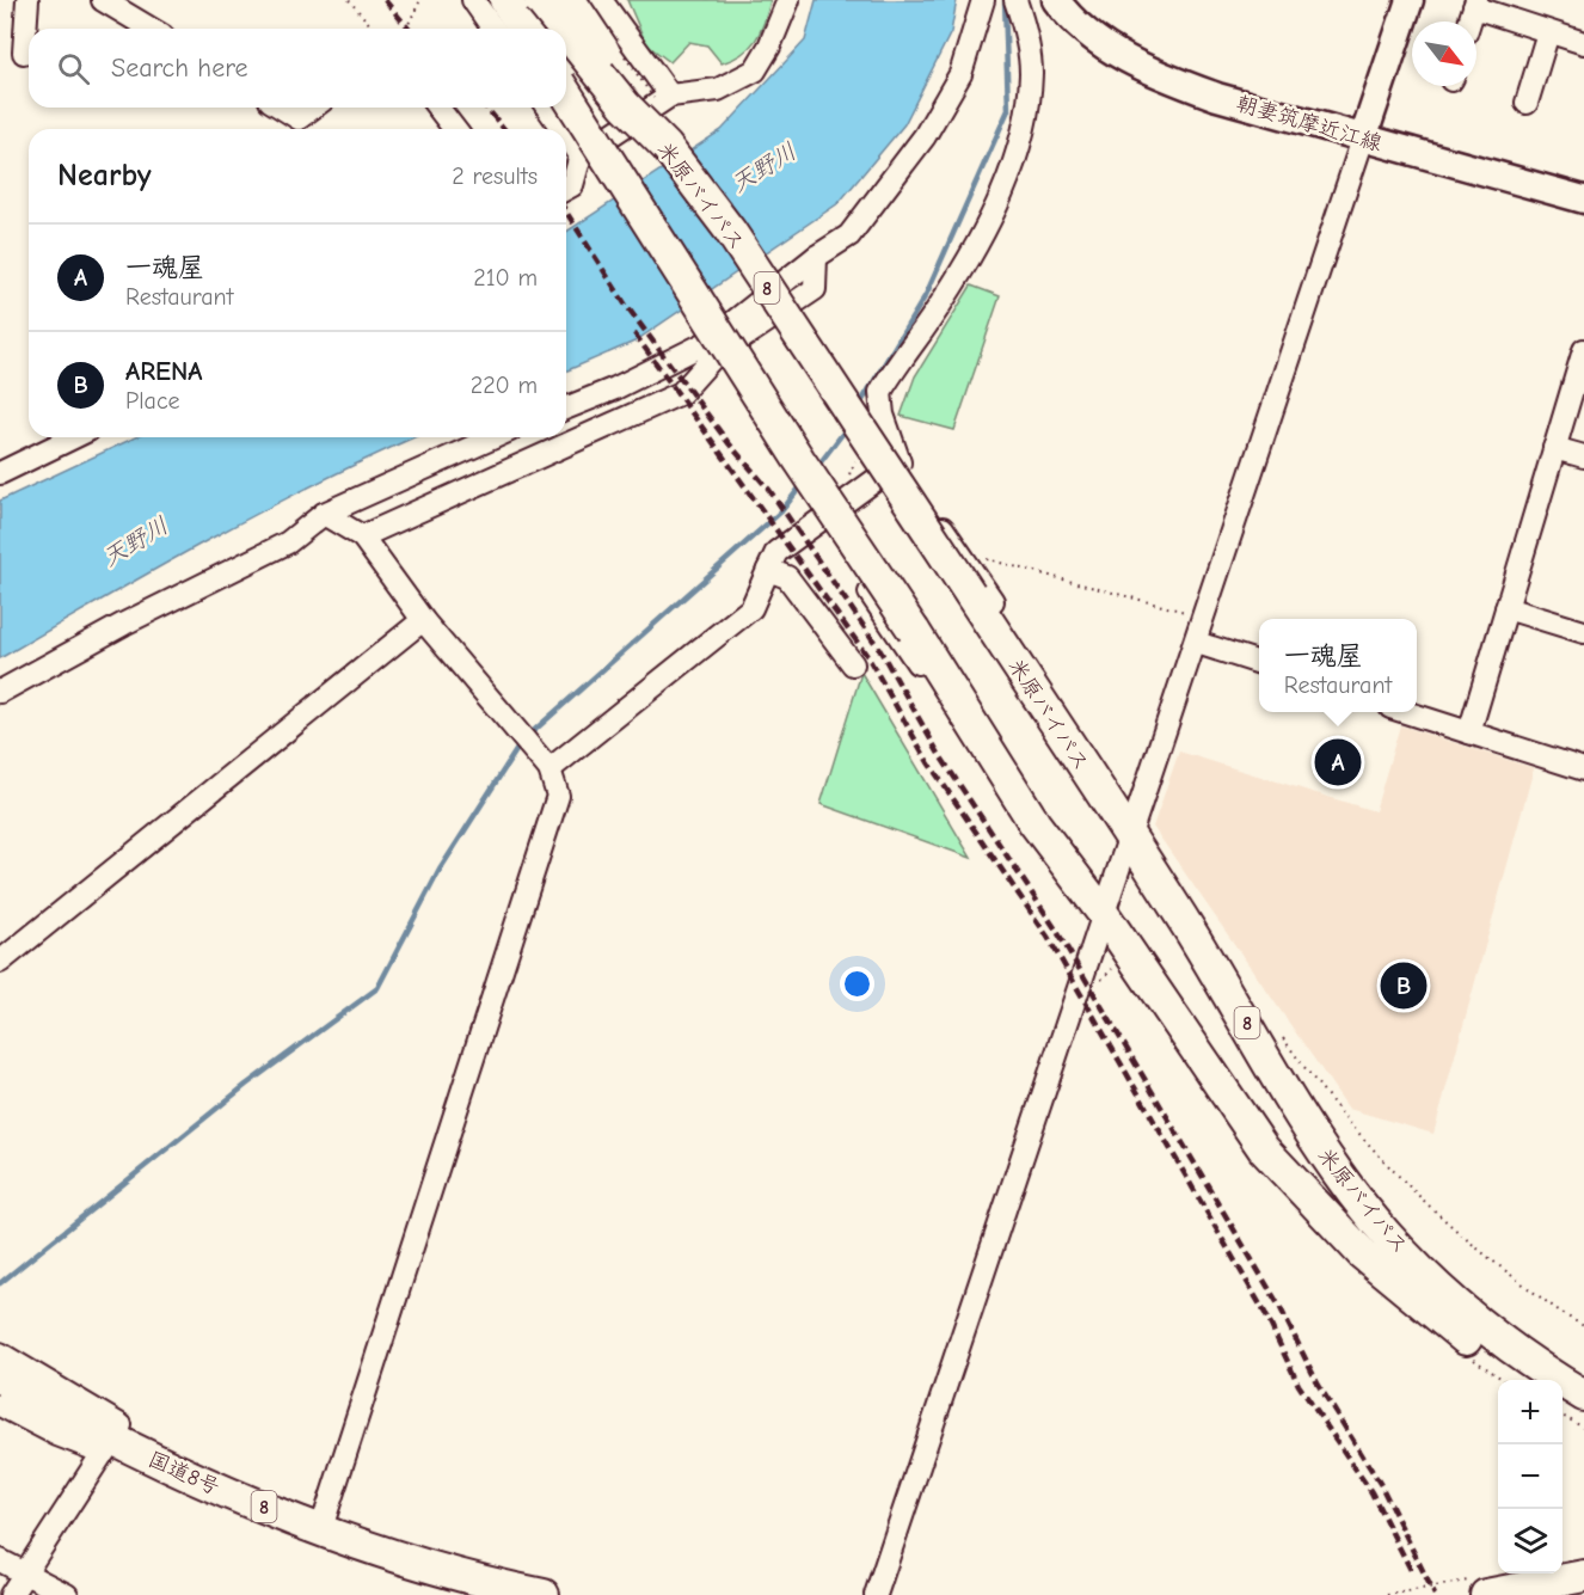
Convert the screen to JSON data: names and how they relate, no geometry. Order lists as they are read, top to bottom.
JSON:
{
  "streets": {
    "highway": ["米原バイパス", "8", "国道8号"],
    "main road": ["朝妻筑摩近江線"]
  },
  "water": ["天野川"],
  "north": "bottom right",
  "page": {
    "search": "Search here",
    "heading": ["Nearby", "2 results"],
    "list": [
      {
        "mark": "A",
        "name": "一魂屋",
        "note": "Restaurant",
        "value": "210 m"
      },
      {
        "mark": "B",
        "name": "ARENA",
        "note": "Place",
        "value": "220 m"
      }
    ],
    "popup": ["一魂屋", "Restaurant"],
    "pins": ["A", "B"],
    "map_buttons": ["+", "−"]
  }
}
